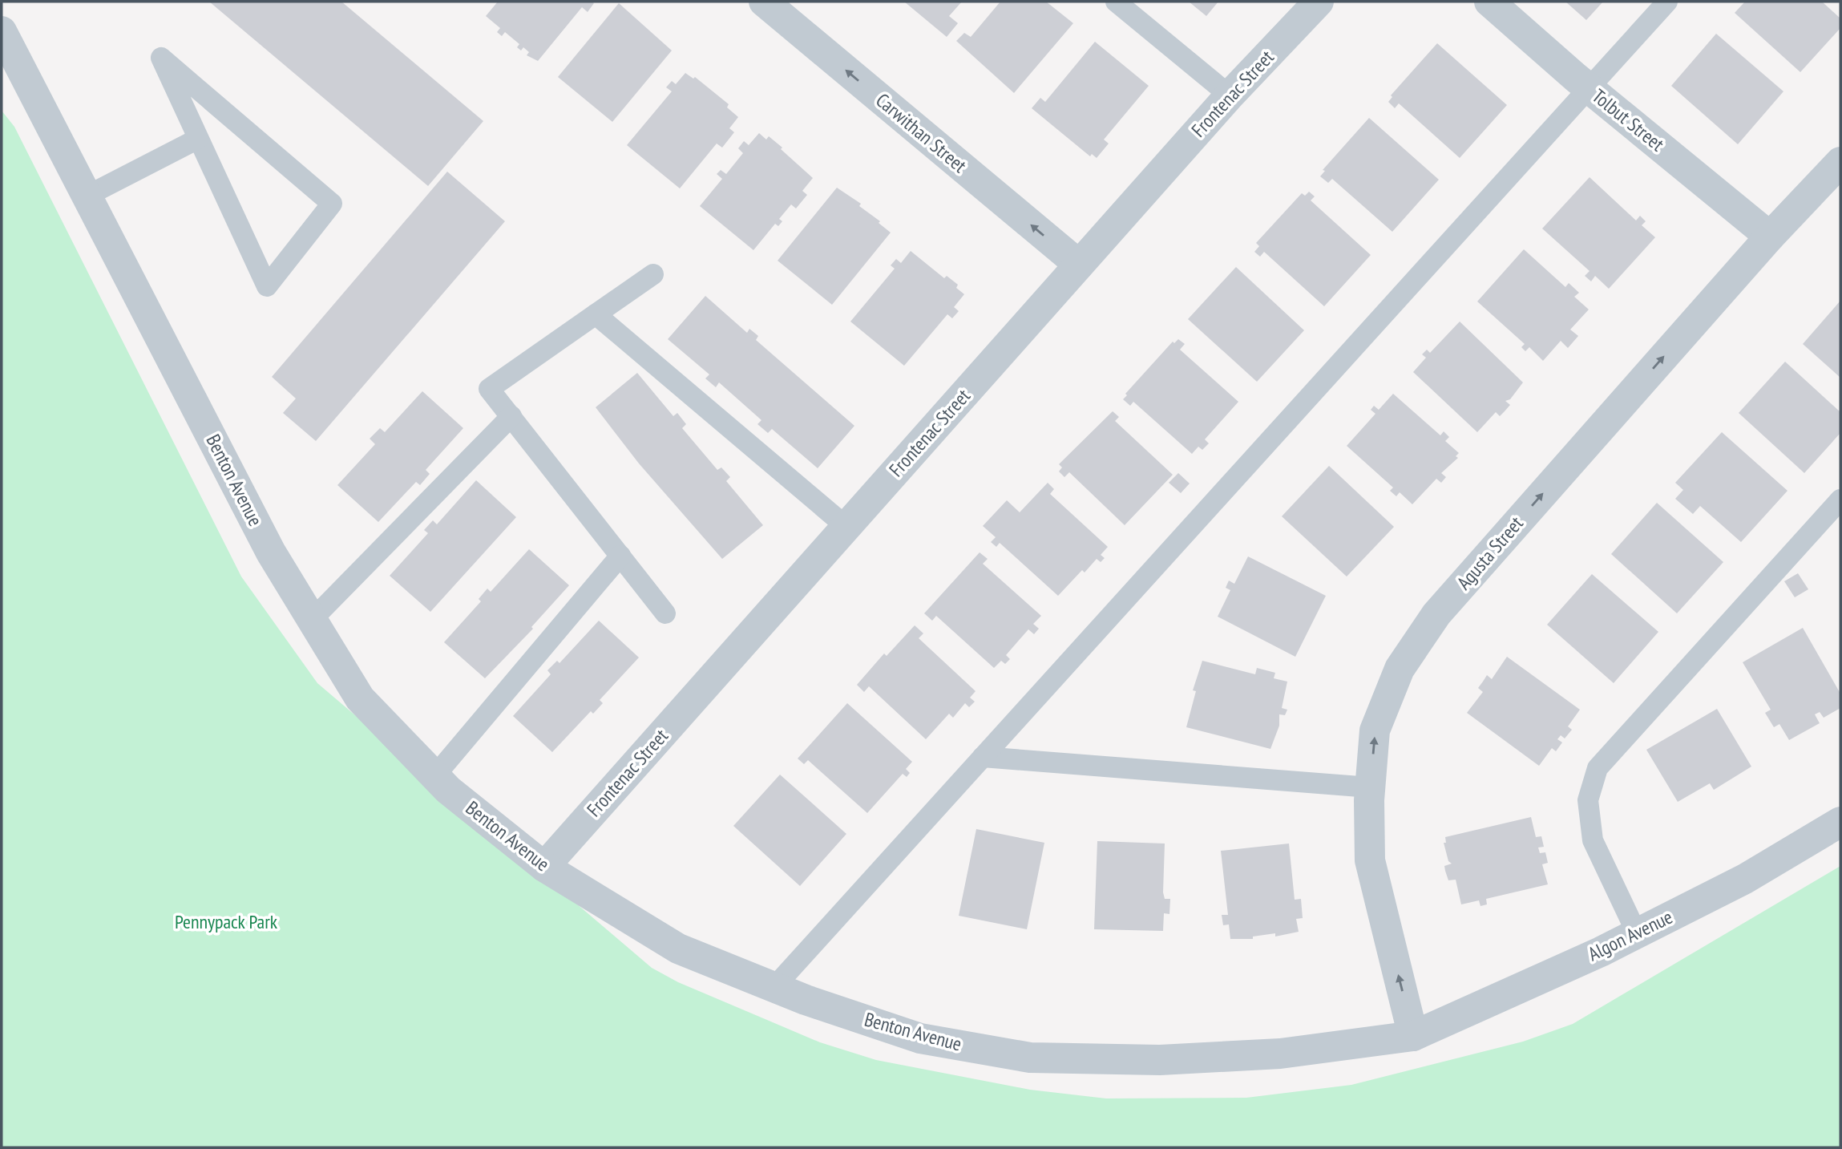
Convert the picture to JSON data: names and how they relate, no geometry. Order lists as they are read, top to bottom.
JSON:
{
  "streets": {
    "street": [
      "Frontenac Street",
      "Tolbut Street",
      "Carwithan Street",
      "Benton Avenue",
      "Agusta Street",
      "Algon Avenue"
    ]
  },
  "crossings": [
    ["Frontenac Street", "Carwithan Street"],
    ["Frontenac Street", "Benton Avenue"],
    ["Tolbut Street", "Agusta Street"],
    ["Benton Avenue", "Agusta Street"],
    ["Benton Avenue", "Algon Avenue"],
    ["Agusta Street", "Algon Avenue"]
  ],
  "one_way": ["Carwithan Street", "Agusta Street"],
  "parks": ["Pennypack Park"]
}
